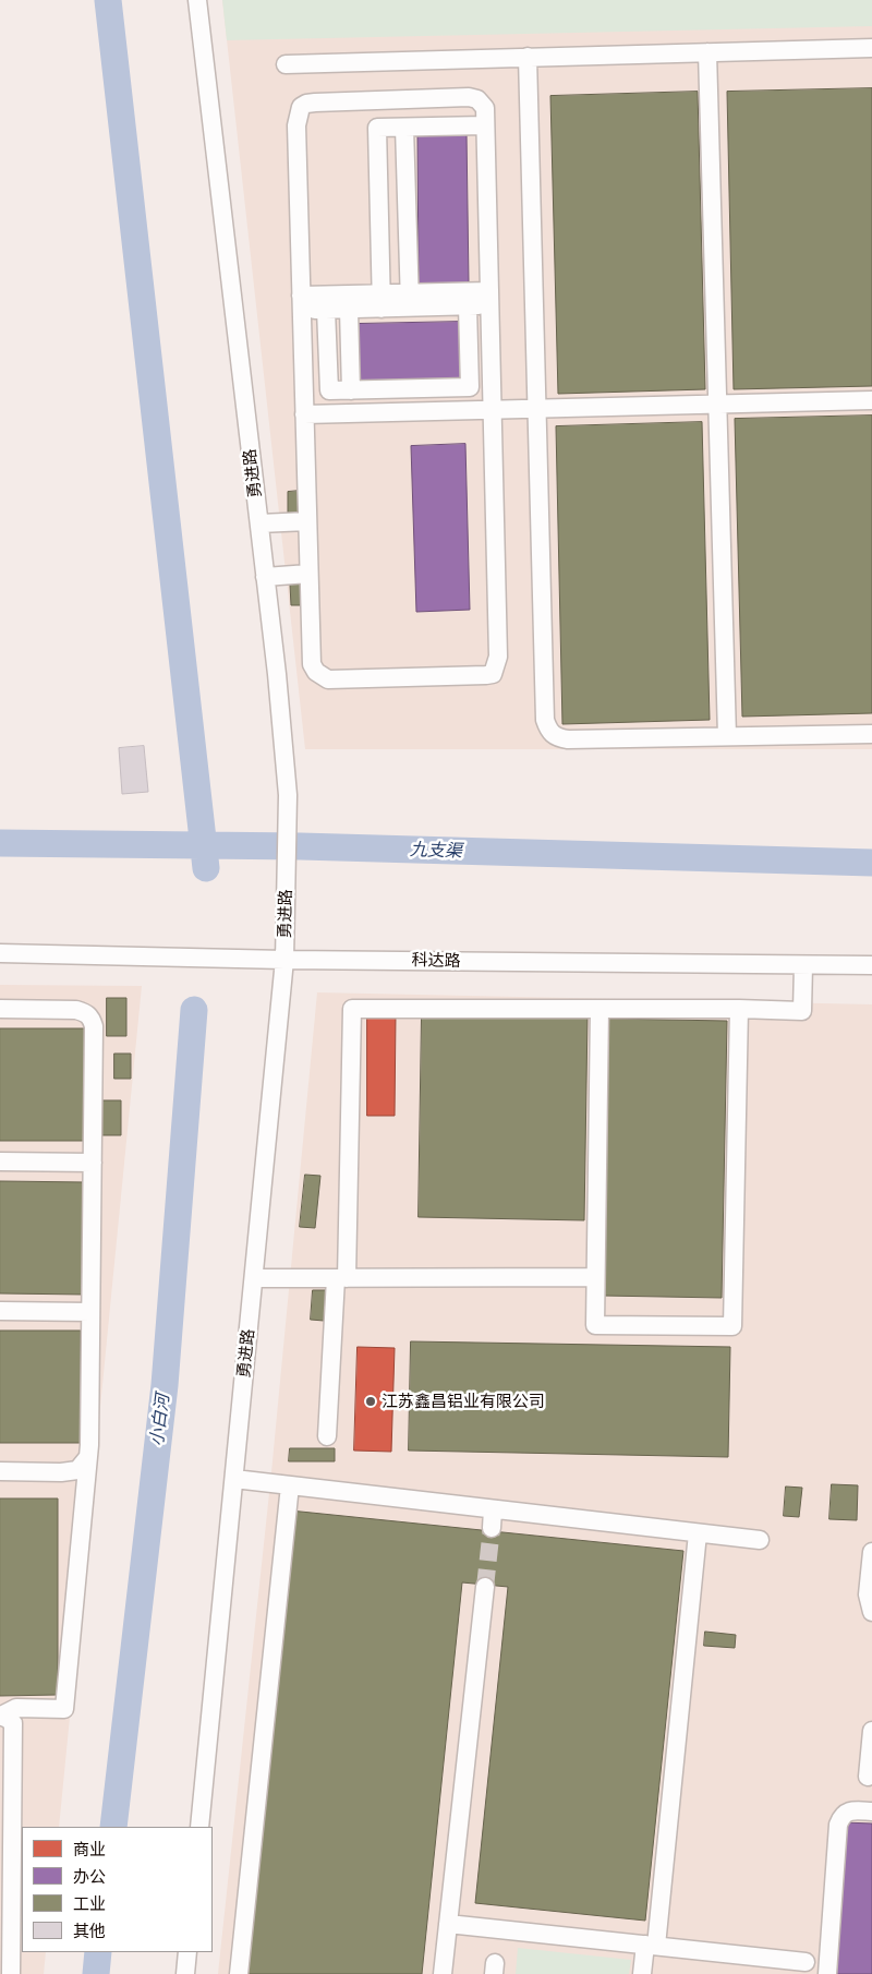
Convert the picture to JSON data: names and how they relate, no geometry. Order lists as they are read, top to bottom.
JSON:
{
  "streets": {
    "street": ["勇进路", "科达路"]
  },
  "crossings": [
    ["勇进路", "科达路"]
  ],
  "water": ["九支渠", "小白河"],
  "places": ["江苏鑫昌铝业有限公司"],
  "legend": [
    "商业",
    "办公",
    "工业",
    "其他"
  ]
}
